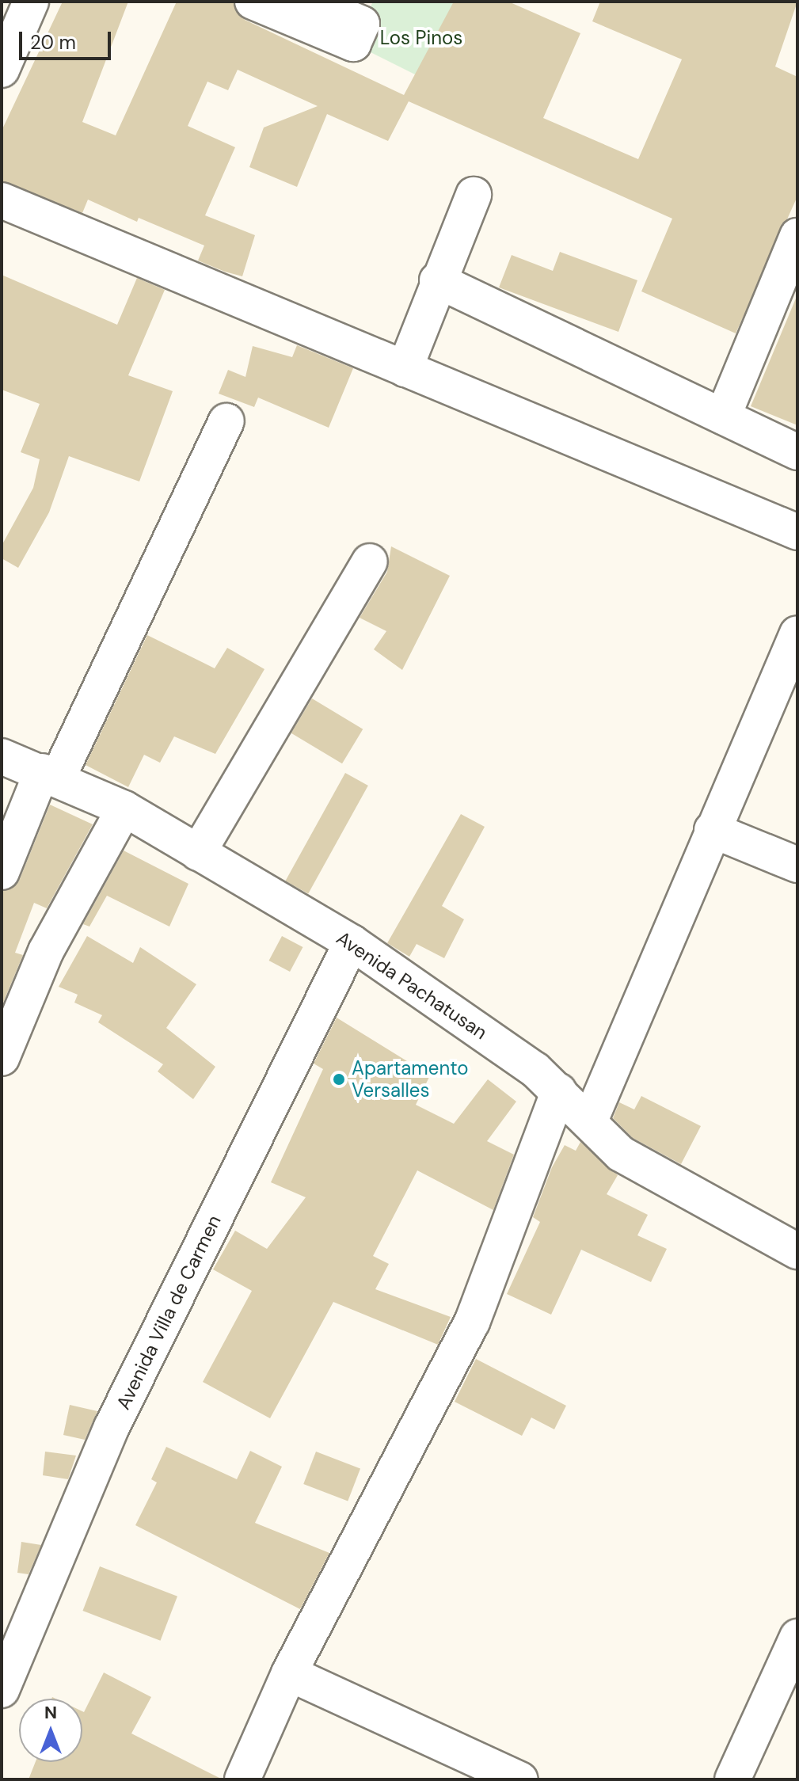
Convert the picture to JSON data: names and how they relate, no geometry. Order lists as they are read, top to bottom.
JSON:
{
  "streets": {
    "street": ["Avenida Pachatusan", "Avenida Villa de Carmen"]
  },
  "crossings": [
    ["Avenida Pachatusan", "Avenida Villa de Carmen"]
  ],
  "parks": ["Los Pinos"],
  "places": ["Apartamento Versalles"],
  "scale_bar": "20 m",
  "north": "top"
}
